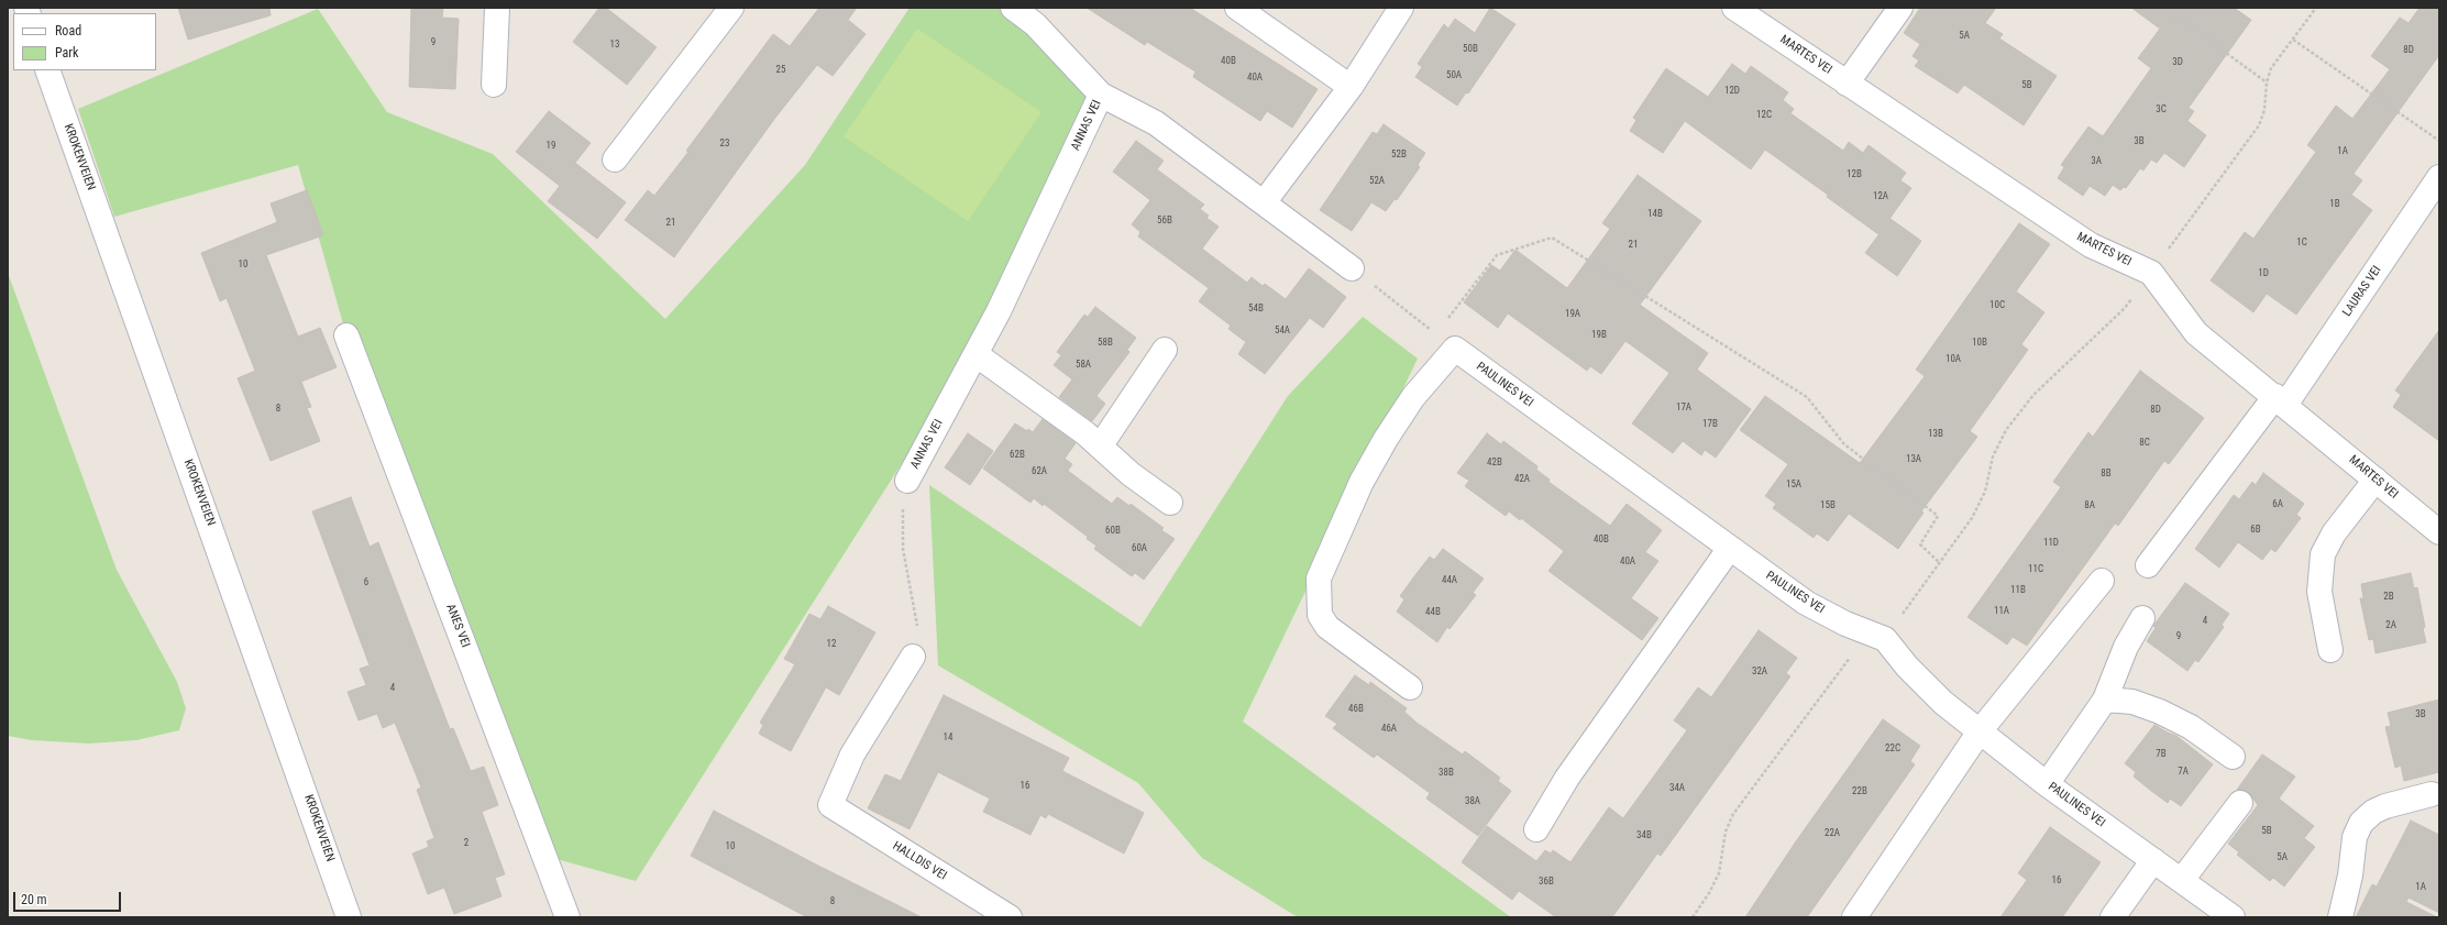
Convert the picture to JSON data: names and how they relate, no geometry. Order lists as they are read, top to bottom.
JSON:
{
  "streets": {
    "street": [
      "MARTES VEI",
      "ANNAS VEI",
      "KROKENVEIEN",
      "LAURAS VEI",
      "PAULINES VEI",
      "ANES VEI",
      "HALLDIS VEI"
    ]
  },
  "crossings": [
    ["MARTES VEI", "LAURAS VEI"],
    ["ANNAS VEI", "HALLDIS VEI"]
  ],
  "house_numbers": [
    "5A",
    "9",
    "13",
    "50B",
    "8D",
    "40B",
    "3D",
    "25",
    "50A",
    "40A",
    "5B",
    "12D",
    "3C",
    "12C",
    "3B",
    "23",
    "19",
    "1A",
    "52B",
    "3A",
    "12B",
    "52A",
    "12A",
    "1B",
    "14B",
    "56B",
    "21",
    "1C",
    "21",
    "10",
    "1D",
    "10C",
    "54B",
    "19A",
    "54A",
    "19B",
    "58B",
    "10B",
    "10A",
    "58A",
    "17A",
    "8",
    "8D",
    "17B",
    "13B",
    "8C",
    "62B",
    "13A",
    "42B",
    "62A",
    "8B",
    "42A",
    "15A",
    "6A",
    "15B",
    "8A",
    "6B",
    "60B",
    "40B",
    "11D",
    "60A",
    "40A",
    "11C",
    "44A",
    "6",
    "11B",
    "2B",
    "11A",
    "44B",
    "4",
    "2A",
    "9",
    "12",
    "32A",
    "4",
    "46B",
    "3B",
    "46A",
    "14",
    "22C",
    "7B",
    "7A",
    "38B",
    "16",
    "34A",
    "22B",
    "38A",
    "5B",
    "22A",
    "34B",
    "2",
    "10",
    "5A",
    "16",
    "36B",
    "1A",
    "8"
  ],
  "legend": ["Road", "Park"],
  "scale_bar": "20 m"
}
